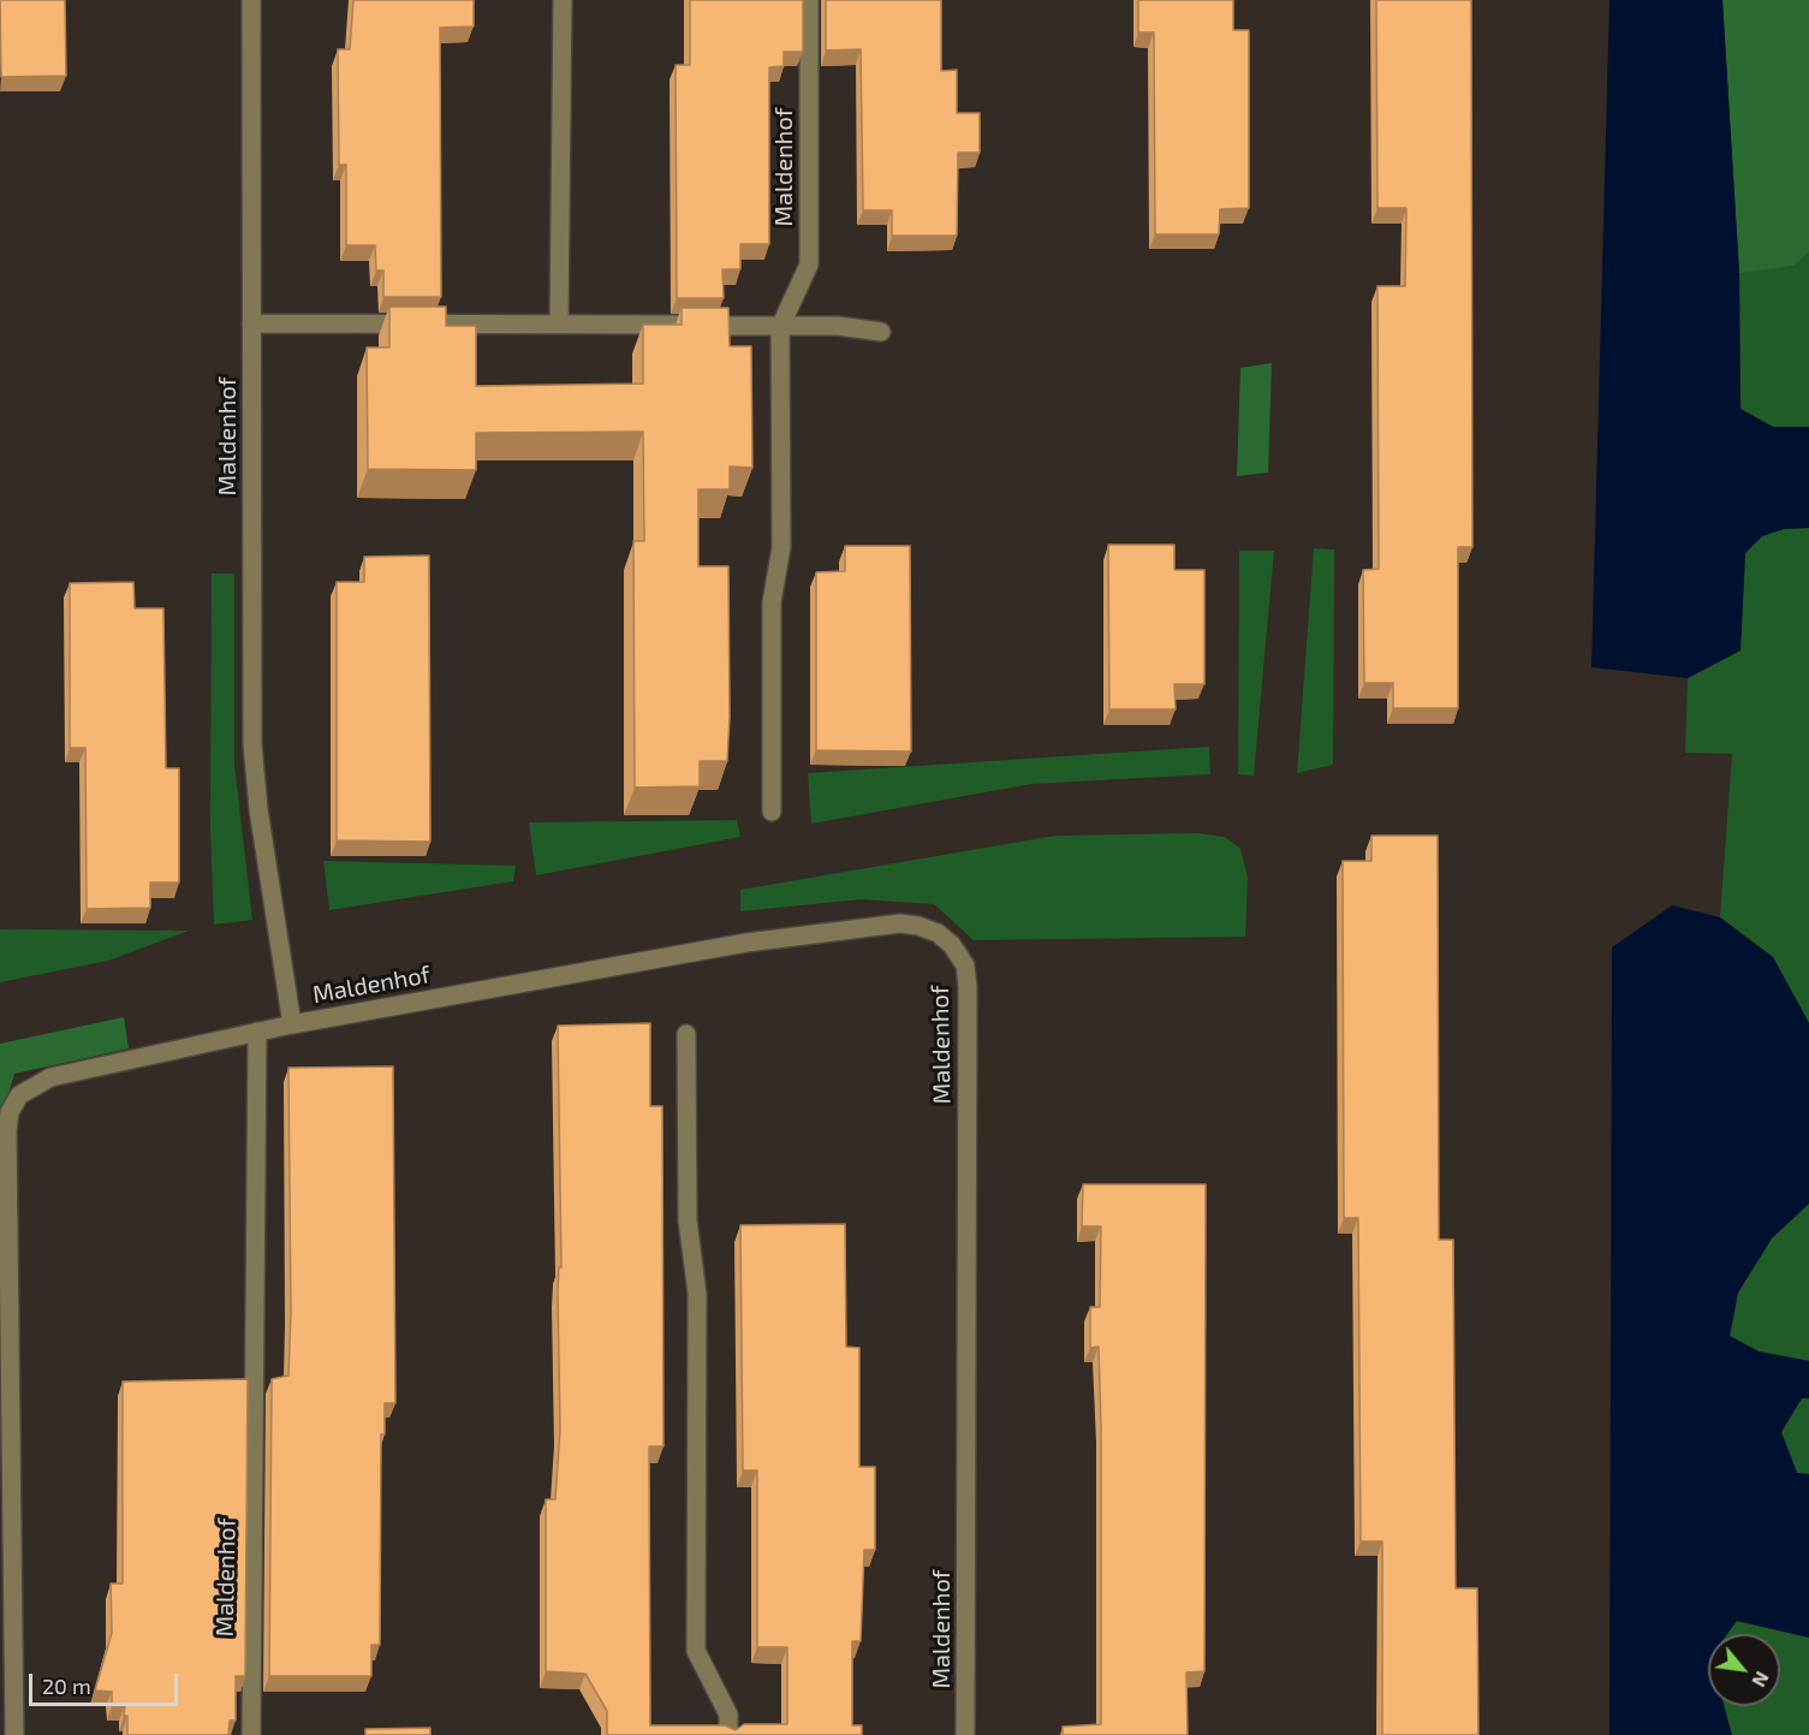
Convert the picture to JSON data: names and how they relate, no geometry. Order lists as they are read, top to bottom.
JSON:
{
  "streets": {
    "street": ["Maldenhof"]
  },
  "scale_bar": "20 m",
  "north": "bottom right"
}
